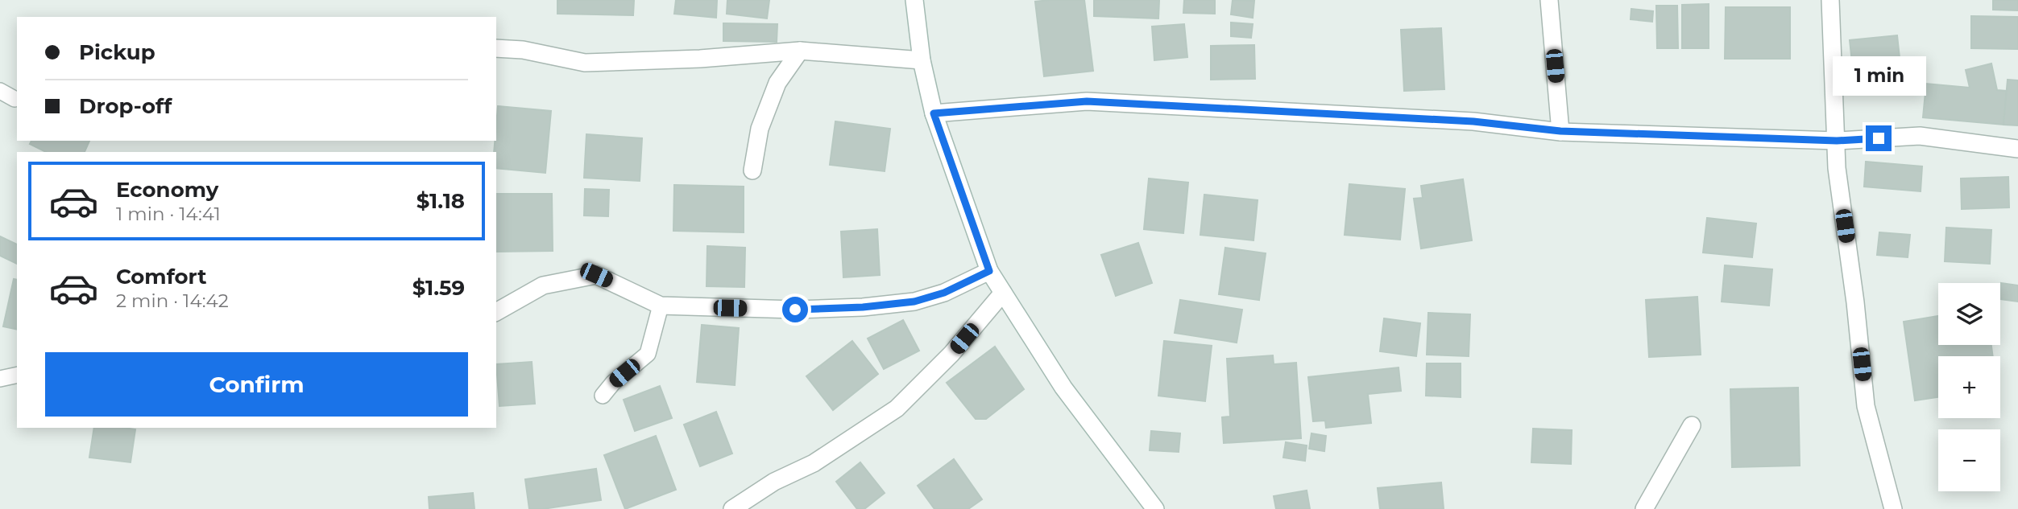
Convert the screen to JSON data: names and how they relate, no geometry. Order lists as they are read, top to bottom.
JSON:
{
  "page": {
    "banner": ["Pickup", "Drop-off"],
    "bubble": "1 min",
    "list": [
      {
        "name": "Economy",
        "note": "1 min · 14:41",
        "value": "$1.18"
      },
      {
        "name": "Comfort",
        "note": "2 min · 14:42",
        "value": "$1.59"
      }
    ],
    "map_buttons": ["+", "−"],
    "buttons": "Confirm"
  }
}
